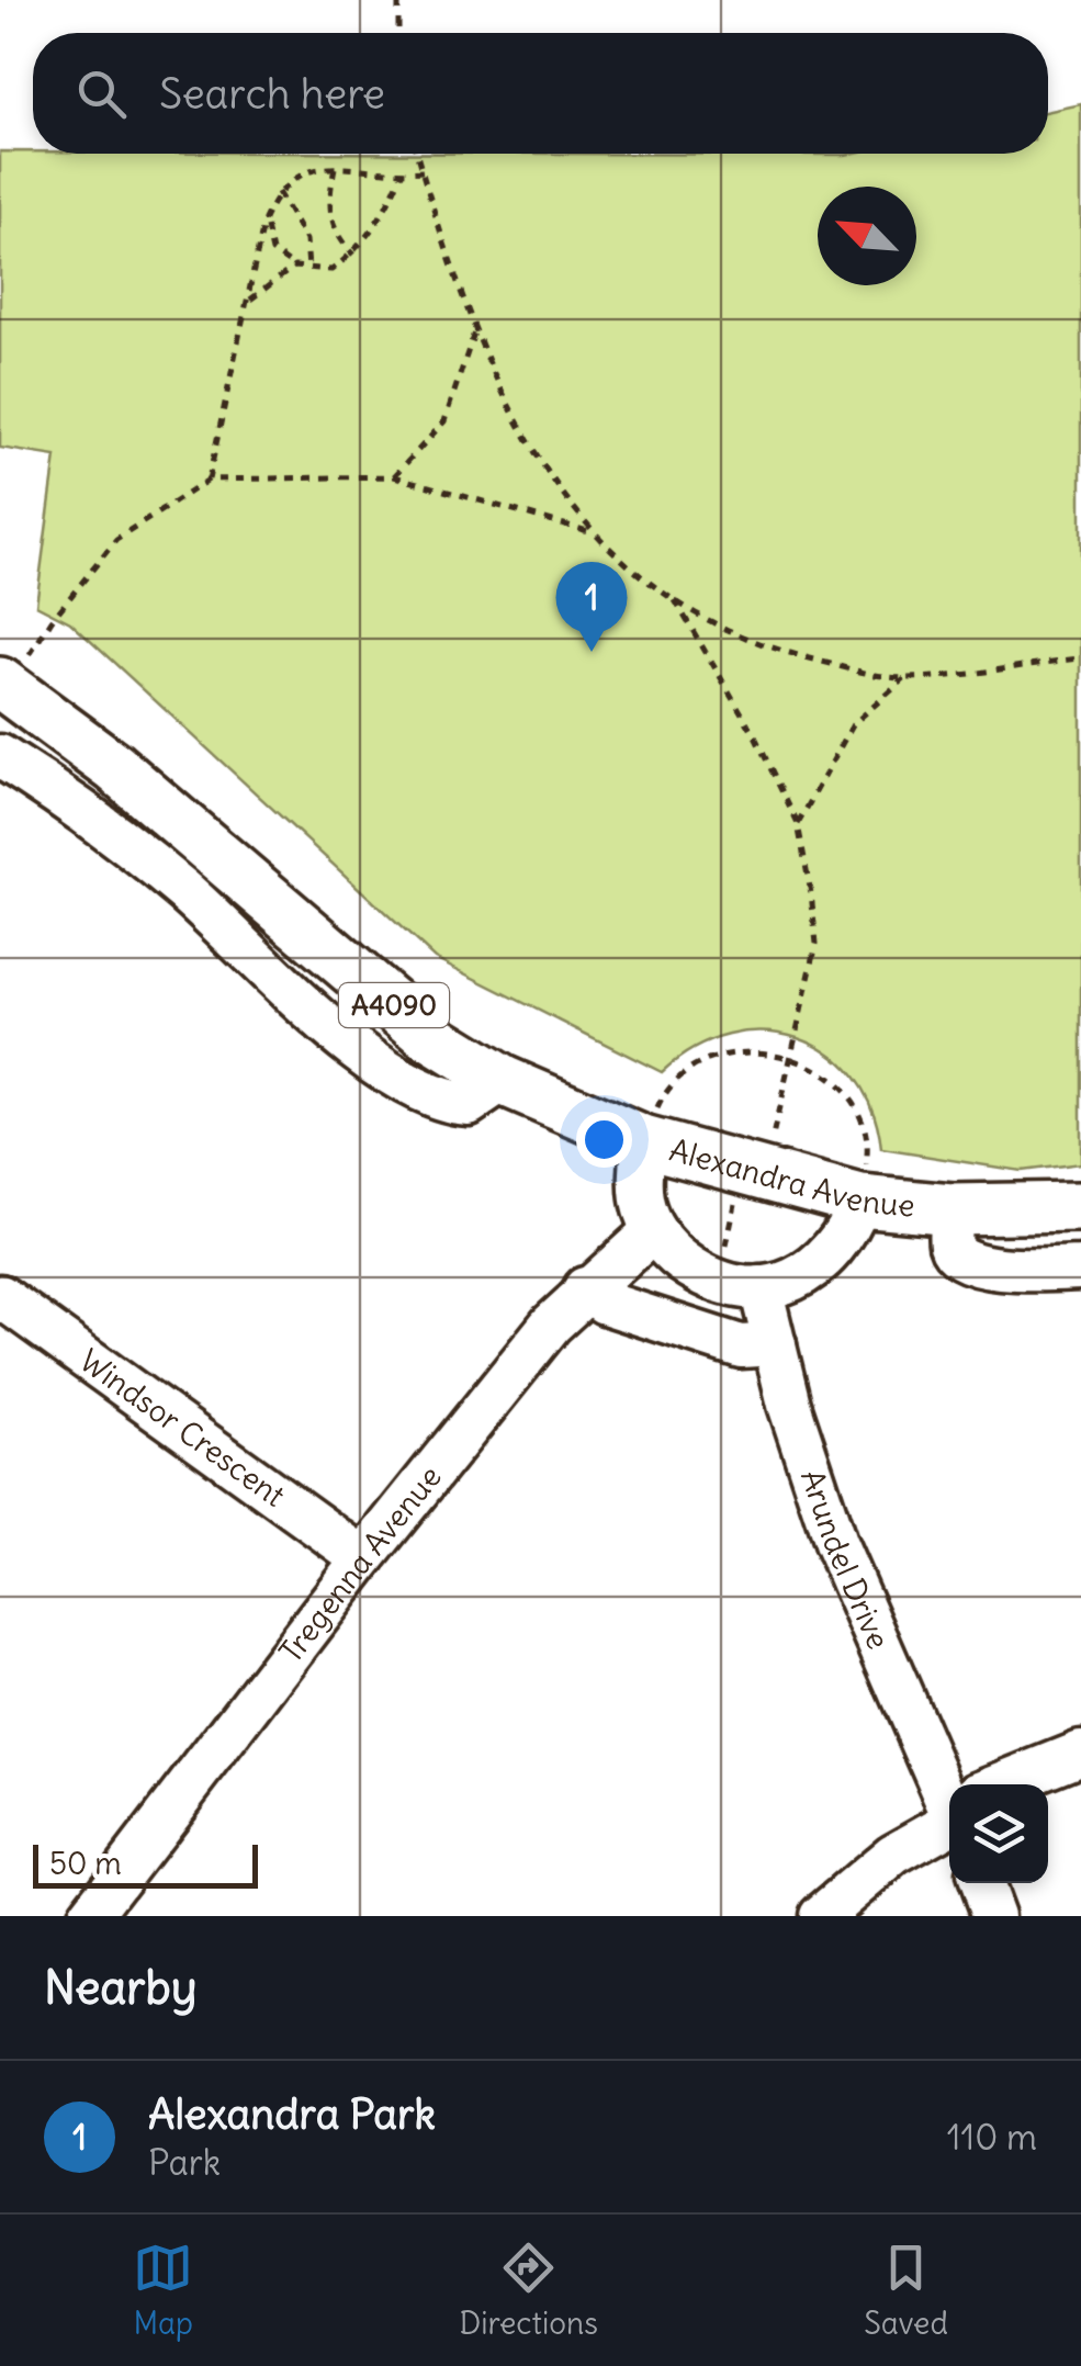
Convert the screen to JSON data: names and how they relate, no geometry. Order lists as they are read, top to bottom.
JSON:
{
  "streets": {
    "main road": ["A4090", "Alexandra Avenue"],
    "street": ["Windsor Crescent", "Arundel Drive", "Tregenna Avenue"]
  },
  "crossings": [
    ["Windsor Crescent", "Tregenna Avenue"]
  ],
  "scale_bar": "50 m",
  "north": "top left",
  "page": {
    "search": "Search here",
    "pins": "1",
    "scale": "50 m",
    "heading": "Nearby",
    "list": [
      {
        "mark": "1",
        "name": "Alexandra Park",
        "note": "Park",
        "value": "110 m"
      }
    ],
    "nav": ["Map", "Directions", "Saved"]
  }
}
